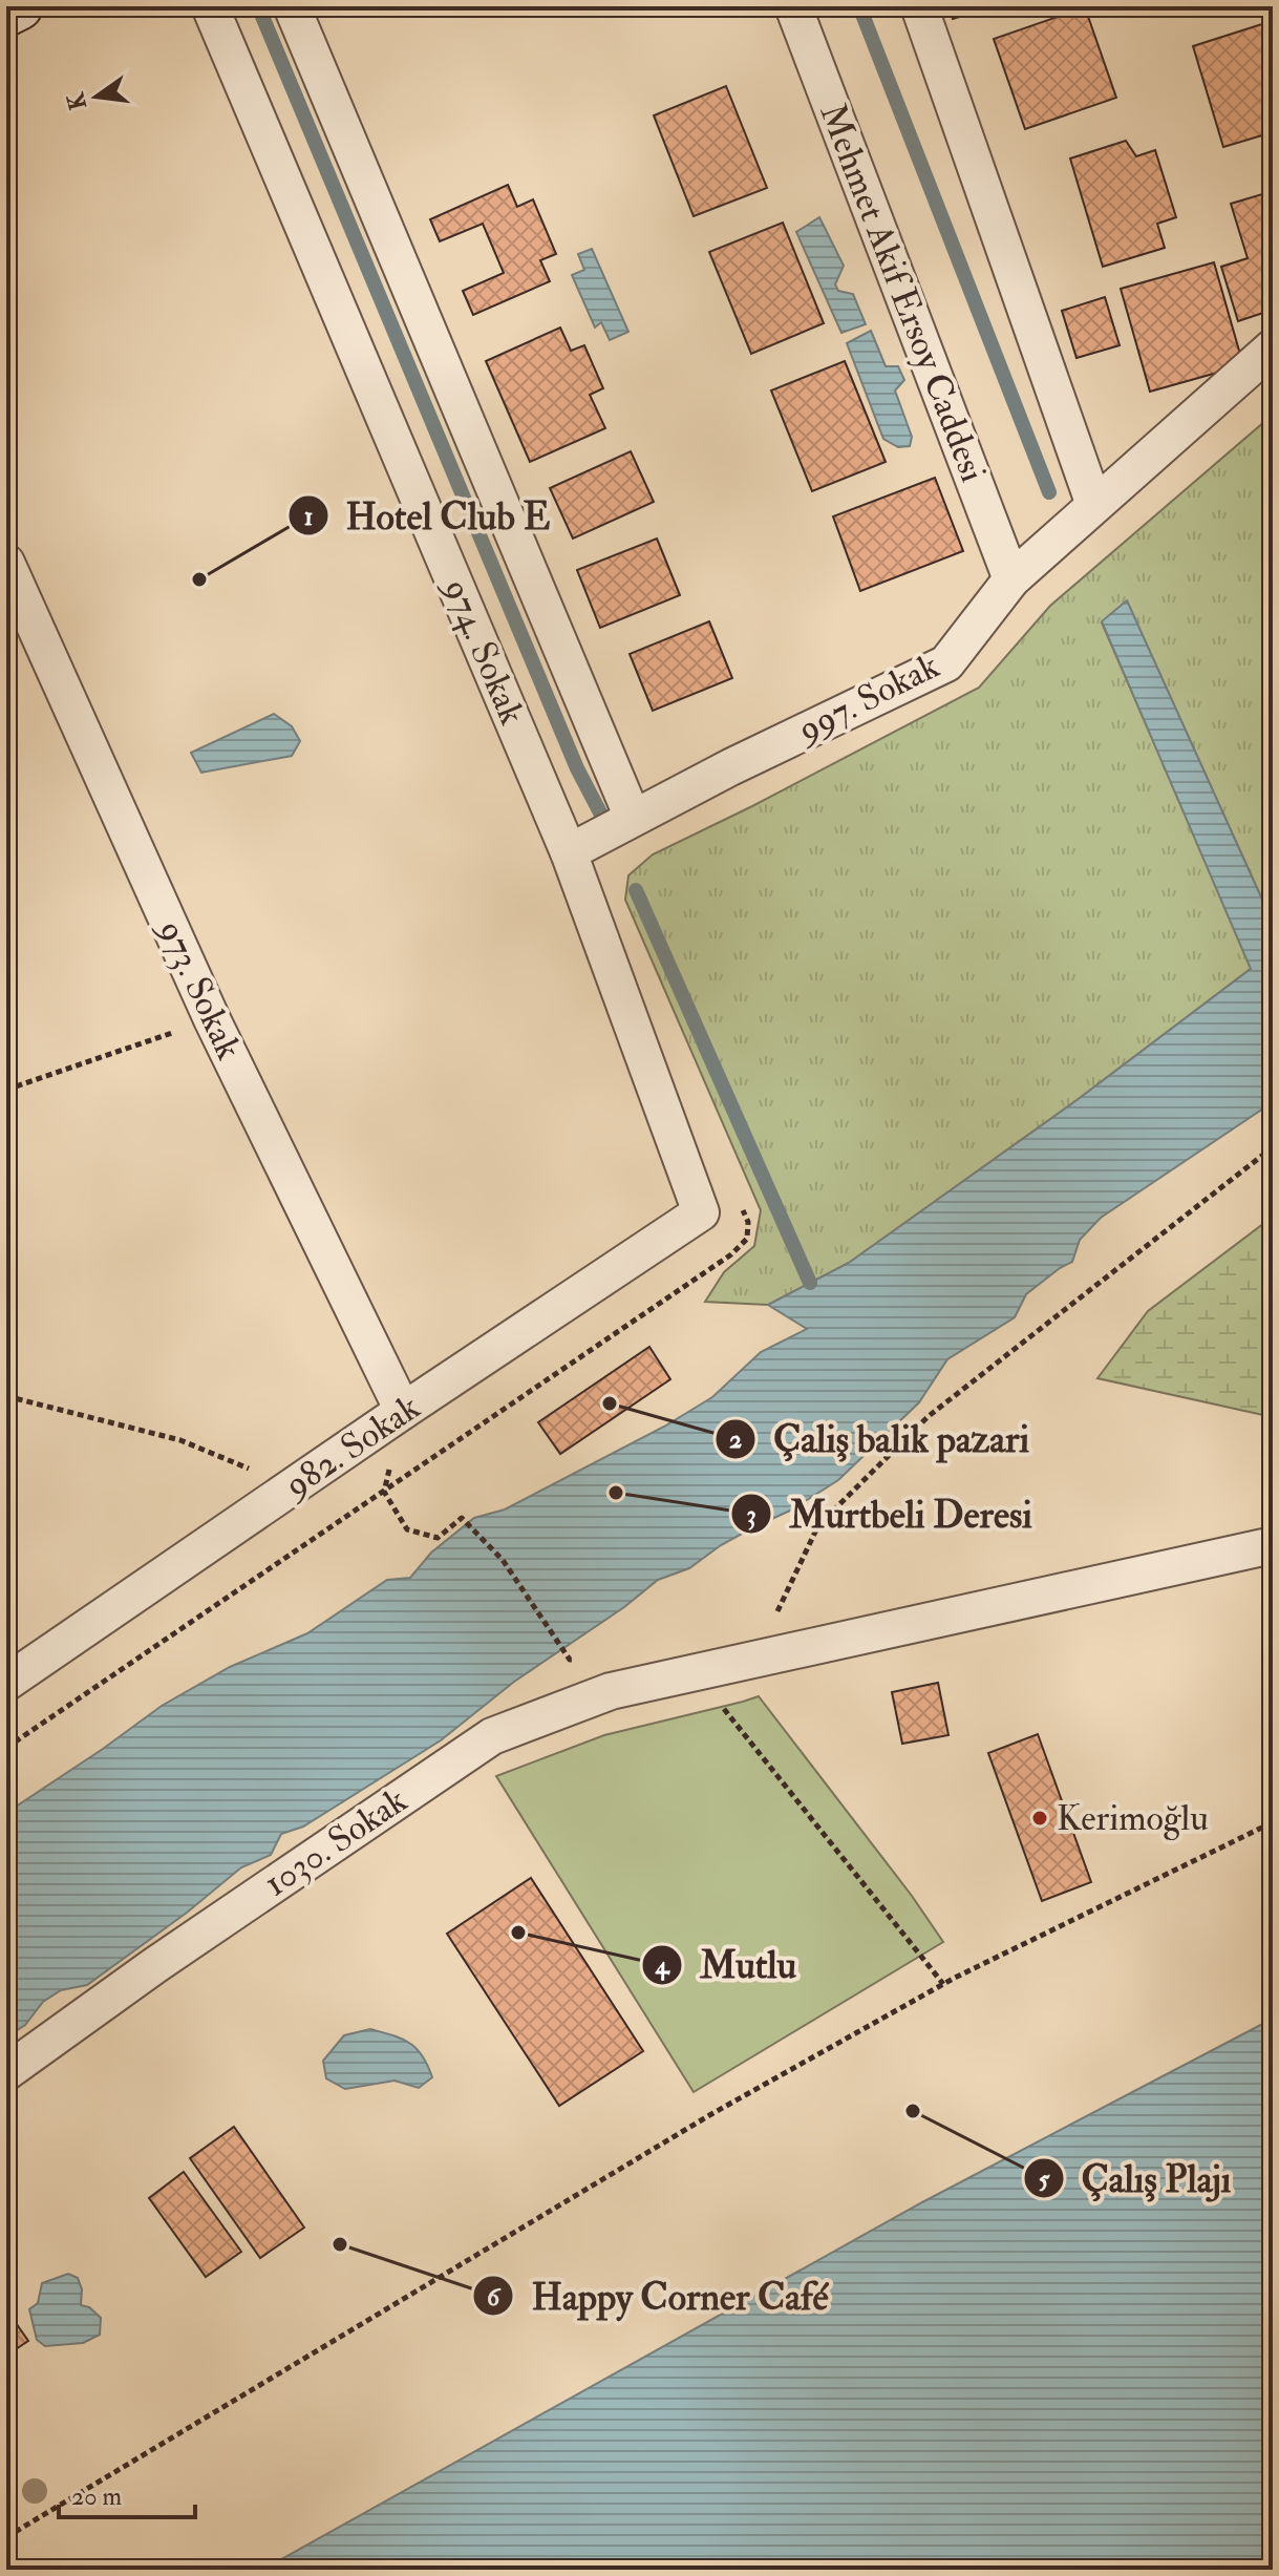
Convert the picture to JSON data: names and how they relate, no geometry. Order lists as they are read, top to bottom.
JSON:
{
  "streets": {
    "street": [
      "Mehmet Akif Ersoy Caddesi",
      "974. Sokak",
      "997. Sokak",
      "973. Sokak",
      "982. Sokak",
      "1030. Sokak"
    ]
  },
  "crossings": [
    ["Mehmet Akif Ersoy Caddesi", "997. Sokak"],
    ["974. Sokak", "997. Sokak"],
    ["974. Sokak", "982. Sokak"],
    ["973. Sokak", "982. Sokak"]
  ],
  "places": [
    "Hotel Club E",
    "Çaliş balik pazari",
    "Murtbeli Deresi",
    "Kerimoğlu",
    "Mutlu",
    "Çalış Plajı",
    "Happy Corner Café"
  ],
  "scale_bar": "20 m",
  "north": "left"
}
